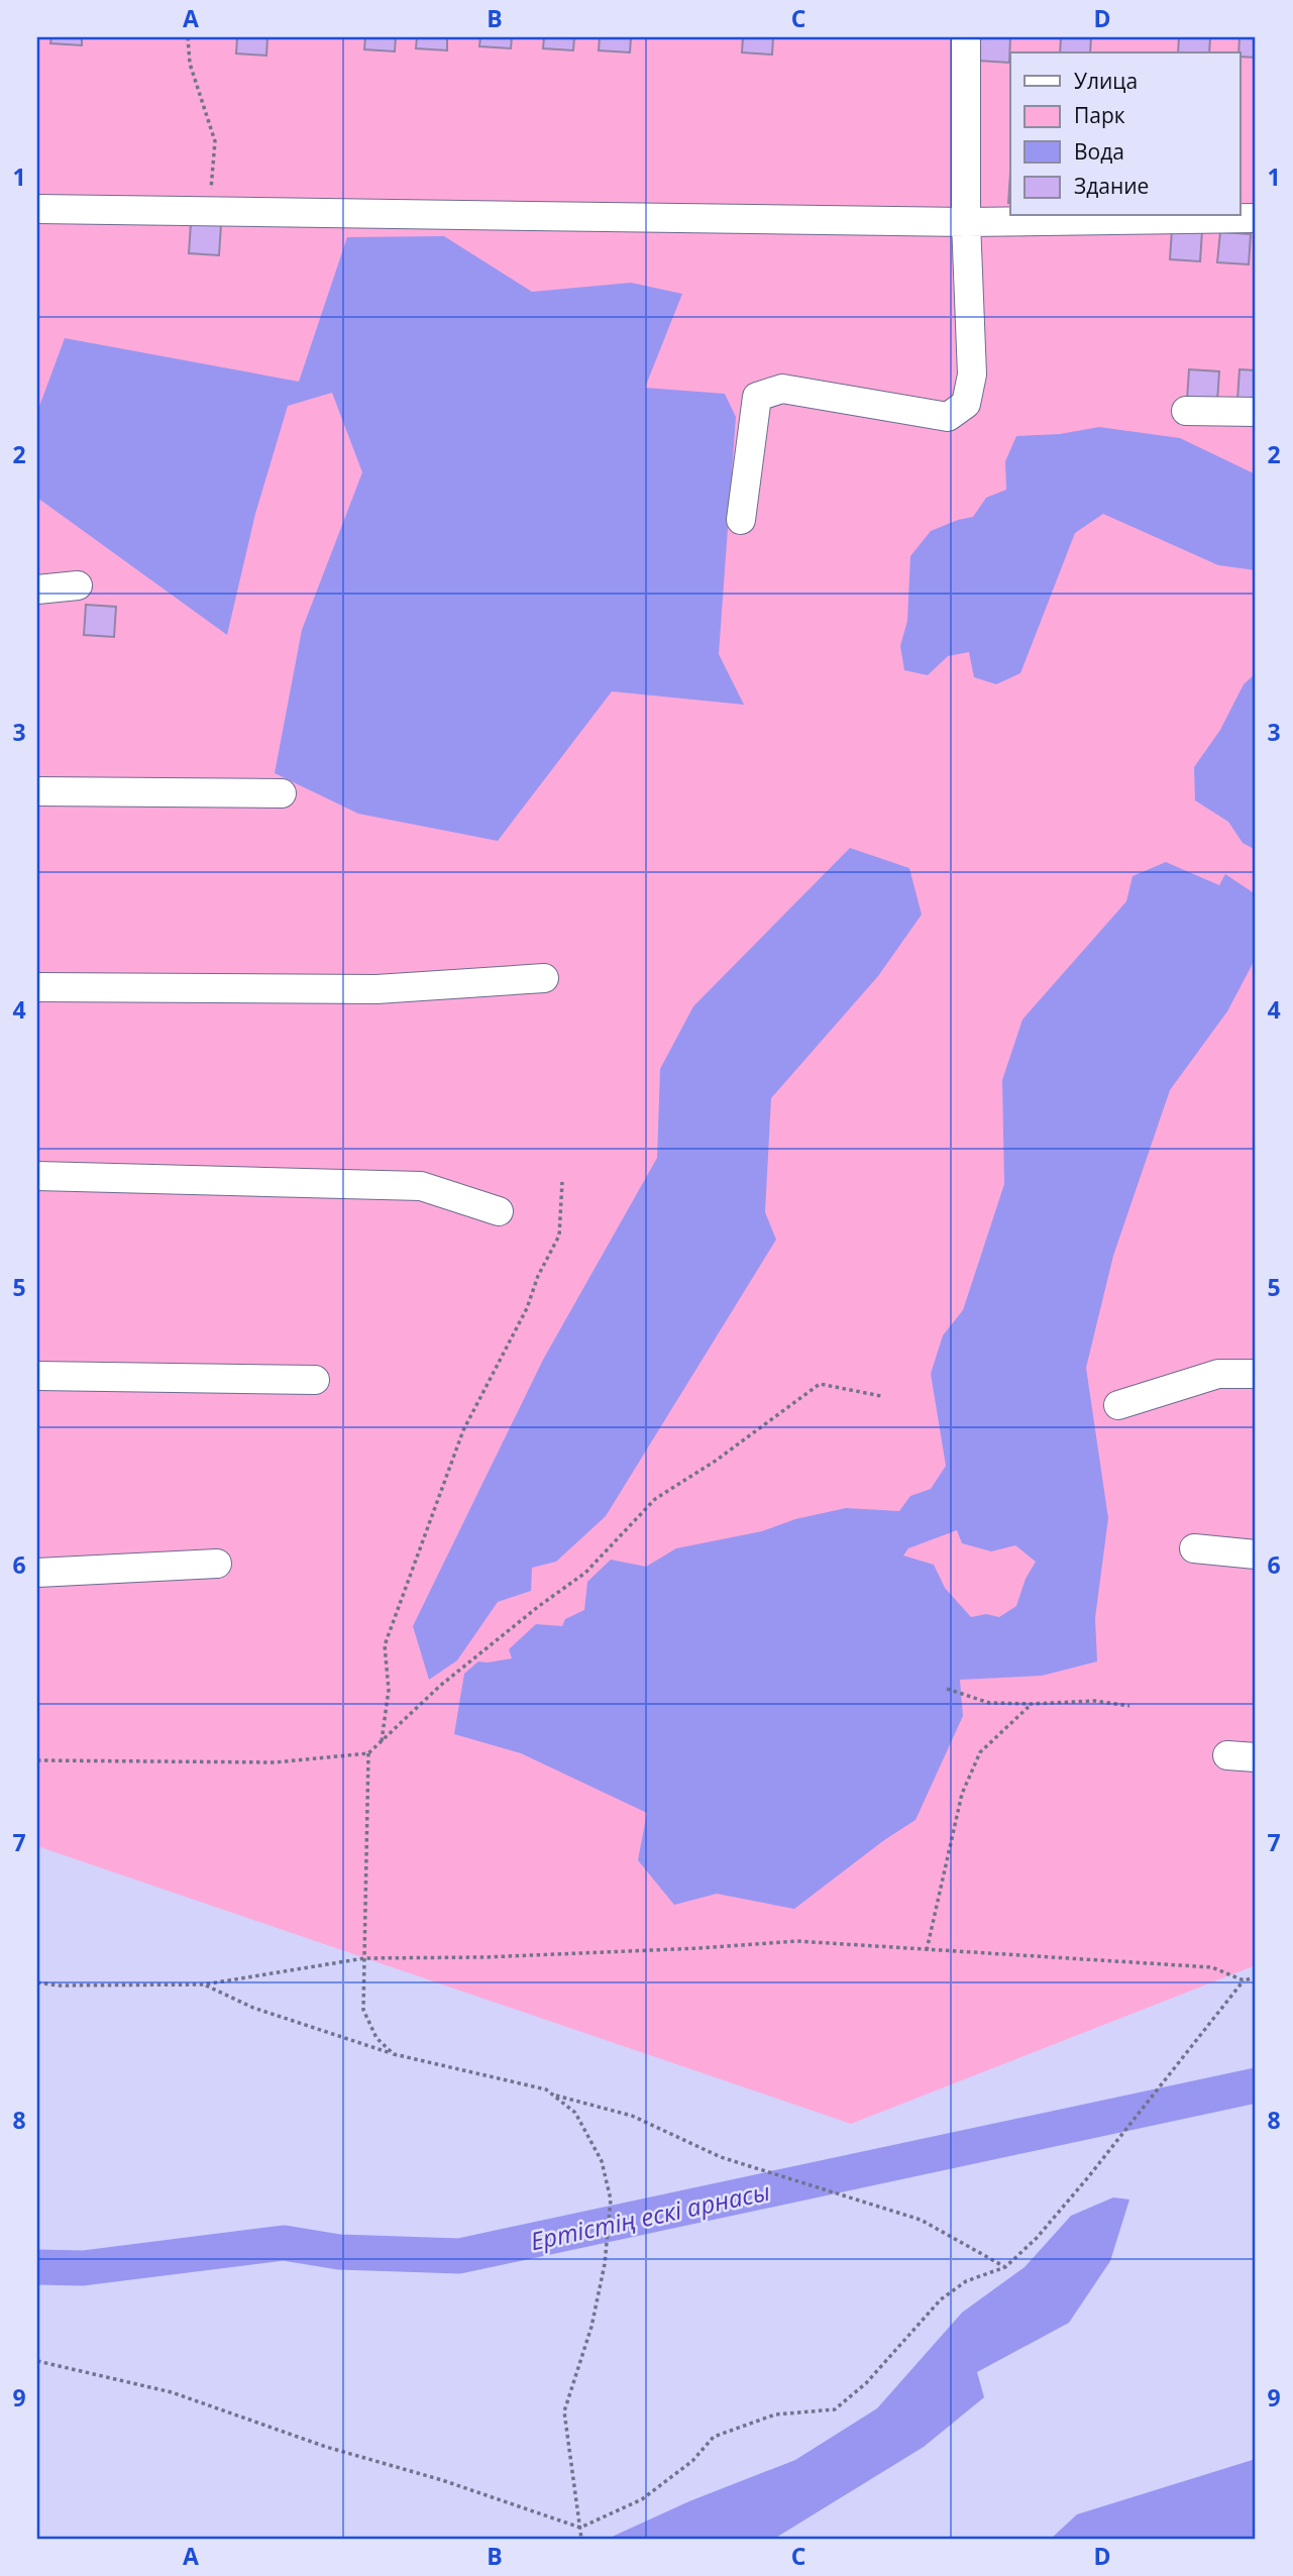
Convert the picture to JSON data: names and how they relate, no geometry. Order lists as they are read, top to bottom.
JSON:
{
  "water": ["Ертістің ескі арнасы"],
  "legend": [
    "Улица",
    "Парк",
    "Вода",
    "Здание"
  ],
  "grid": {
    "columns": [
      "A",
      "B",
      "C",
      "D"
    ],
    "rows": [
      "1",
      "2",
      "3",
      "4",
      "5",
      "6",
      "7",
      "8",
      "9"
    ]
  }
}
